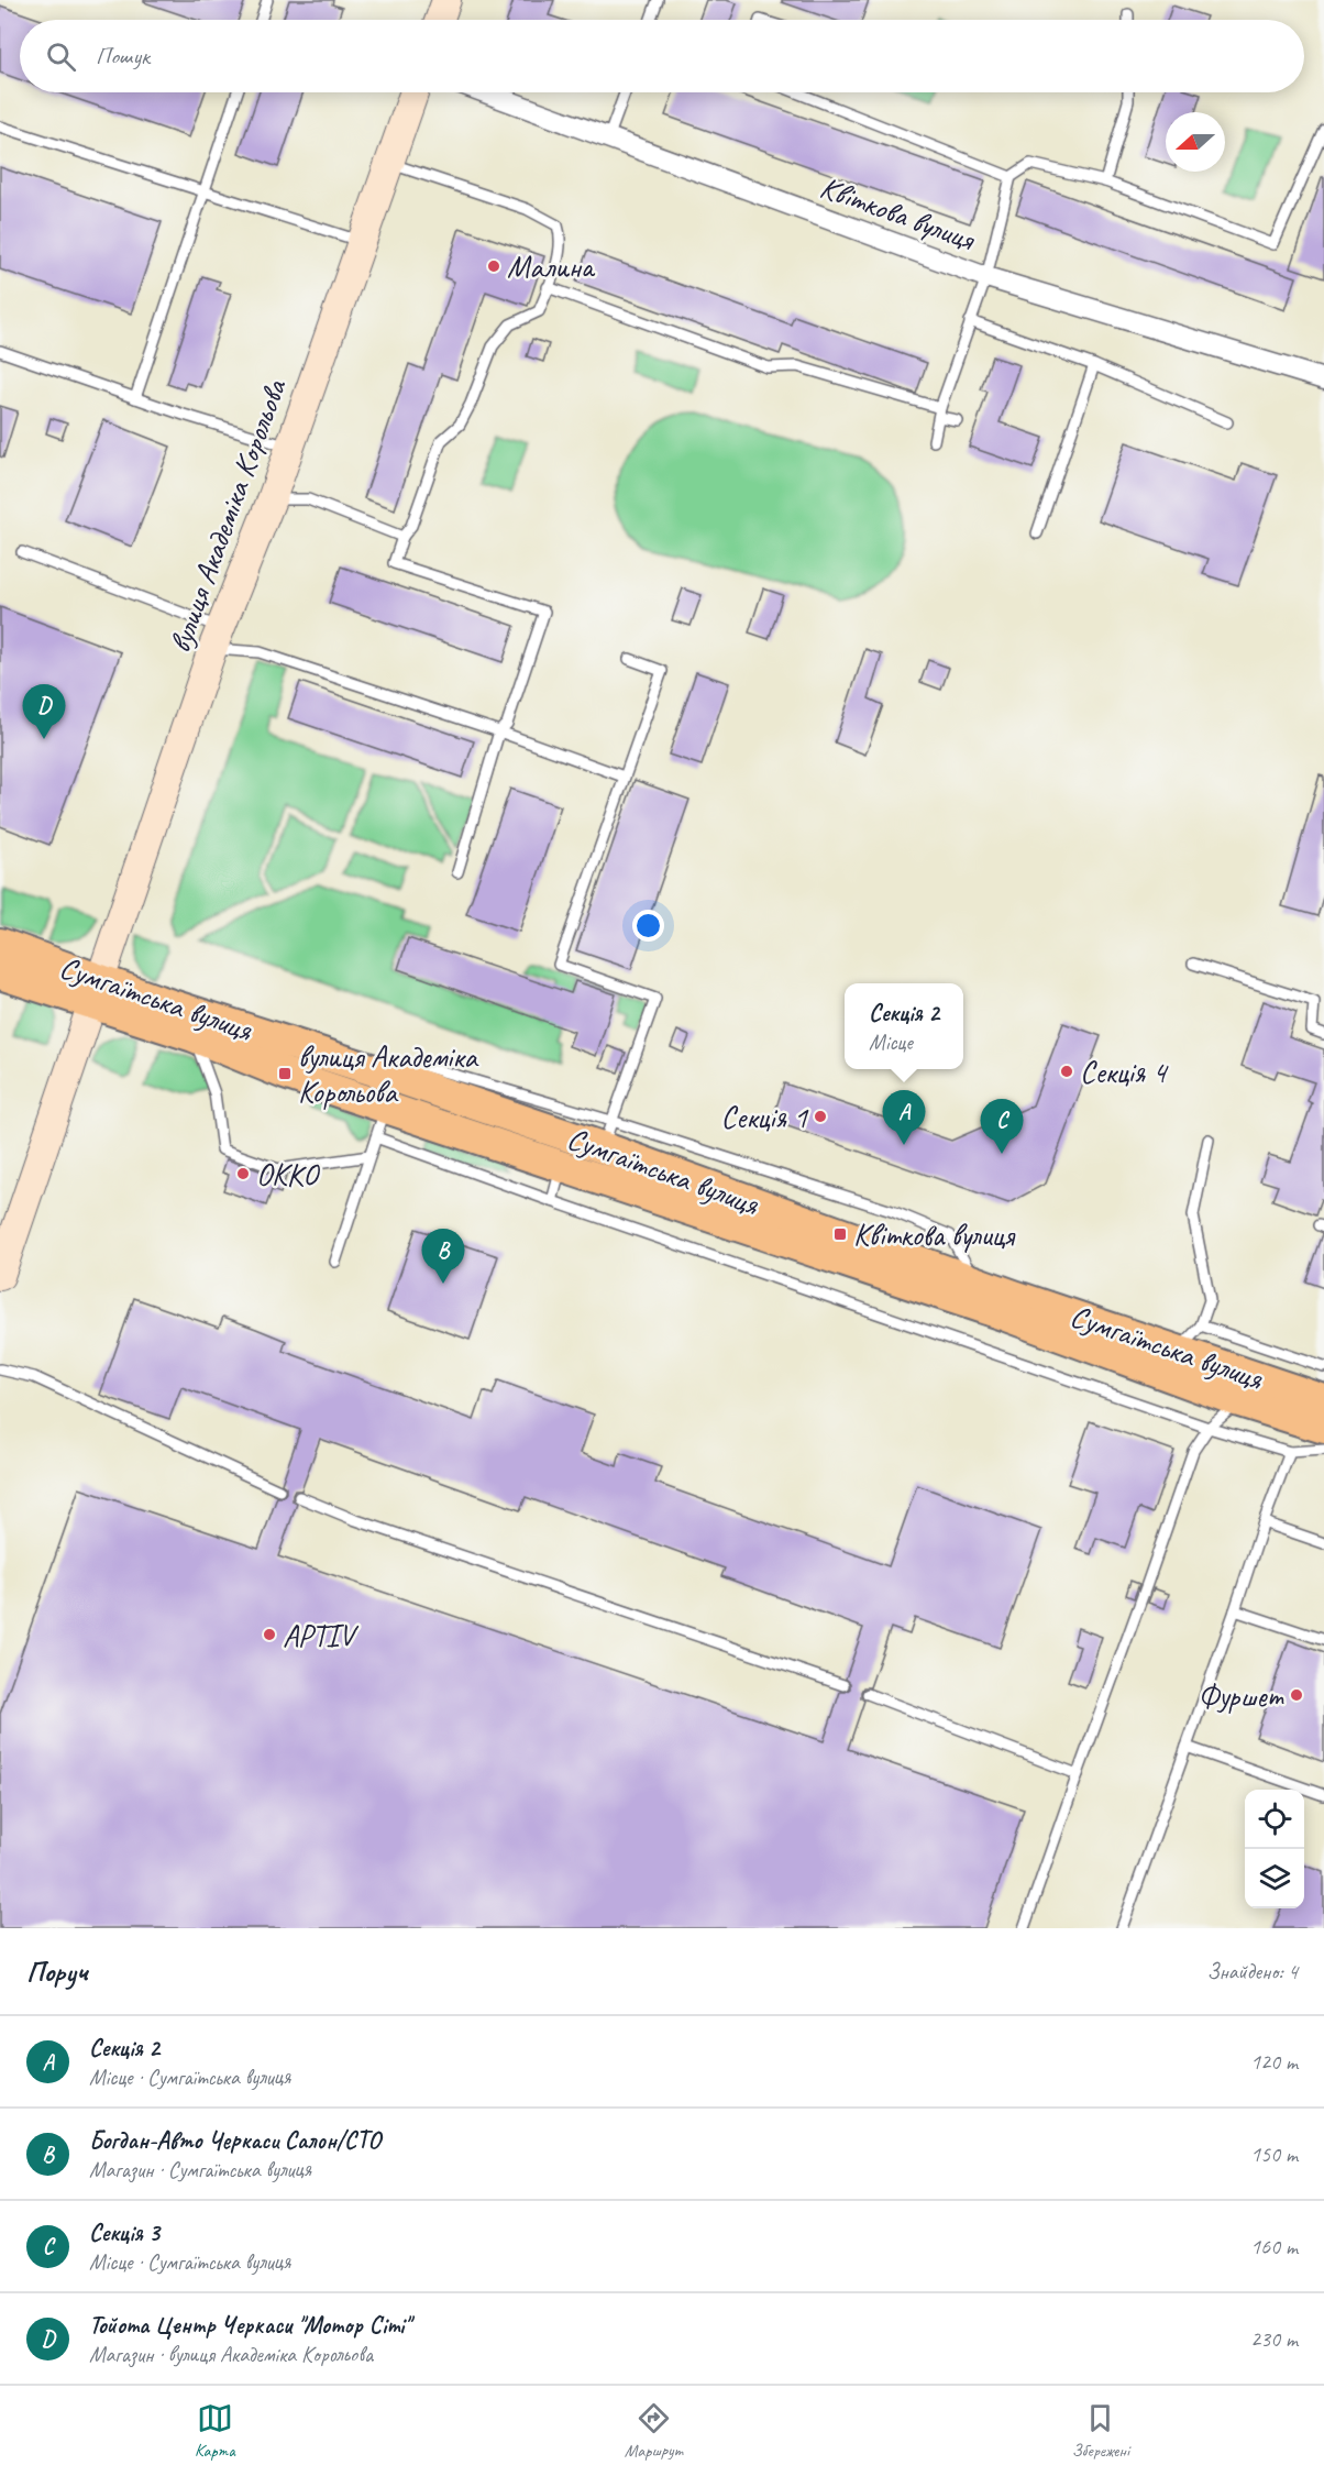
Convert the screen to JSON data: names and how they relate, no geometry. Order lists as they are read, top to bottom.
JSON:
{
  "streets": {
    "main road": ["Сумгаїтська вулиця"],
    "street": ["Квіткова вулиця", "вулиця Академіка Корольова"]
  },
  "crossings": [
    ["вулиця Академіка Корольова", "Сумгаїтська вулиця"]
  ],
  "places": {
    "other": [
      "Малина",
      "Секція 4",
      "Секція 1",
      "ОККО",
      "APTIV",
      "Фуршет"
    ],
    "transit": ["вулиця Академіка Корольова", "Квіткова вулиця"]
  },
  "north": "left",
  "page": {
    "search": "Пошук",
    "pins": [
      "D",
      "A",
      "C",
      "B"
    ],
    "popup": ["Секція 2", "Місце"],
    "heading": ["Поруч", "Знайдено: 4"],
    "list": [
      {
        "mark": "A",
        "name": "Секція 2",
        "note": "Місце · Сумгаїтська вулиця",
        "value": "120 m"
      },
      {
        "mark": "B",
        "name": "Богдан-Авто Черкаси Салон/СТО",
        "note": "Магазин · Сумгаїтська вулиця",
        "value": "150 m"
      },
      {
        "mark": "C",
        "name": "Секція 3",
        "note": "Місце · Сумгаїтська вулиця",
        "value": "160 m"
      },
      {
        "mark": "D",
        "name": "Тойота Центр Черкаси \"Мотор Сіті\"",
        "note": "Магазин · вулиця Академіка Корольова",
        "value": "230 m"
      }
    ],
    "nav": ["Карта", "Маршрут", "Збережені"]
  }
}
